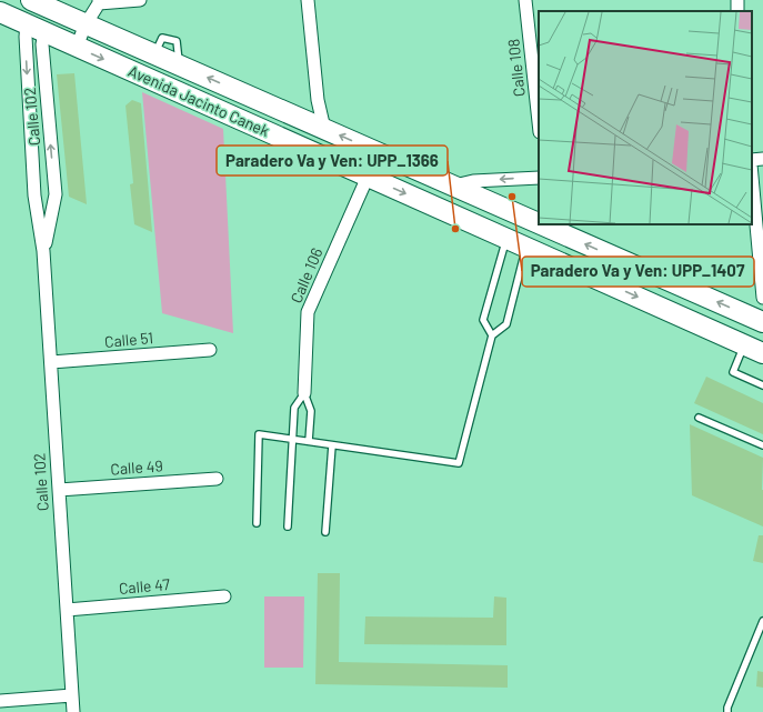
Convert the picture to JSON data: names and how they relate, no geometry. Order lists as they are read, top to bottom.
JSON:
{
  "streets": {
    "main road": ["Avenida Jacinto Canek"],
    "street": [
      "Calle 108",
      "Calle 102",
      "Calle 106",
      "Calle 51",
      "Calle 49",
      "Calle 47"
    ]
  },
  "crossings": [
    ["Avenida Jacinto Canek", "Calle 102"],
    ["Avenida Jacinto Canek", "Calle 106"],
    ["Calle 102", "Calle 51"],
    ["Calle 102", "Calle 49"],
    ["Calle 102", "Calle 47"]
  ],
  "places": ["Paradero Va y Ven: UPP_1407", "Paradero Va y Ven: UPP_1366"]
}
